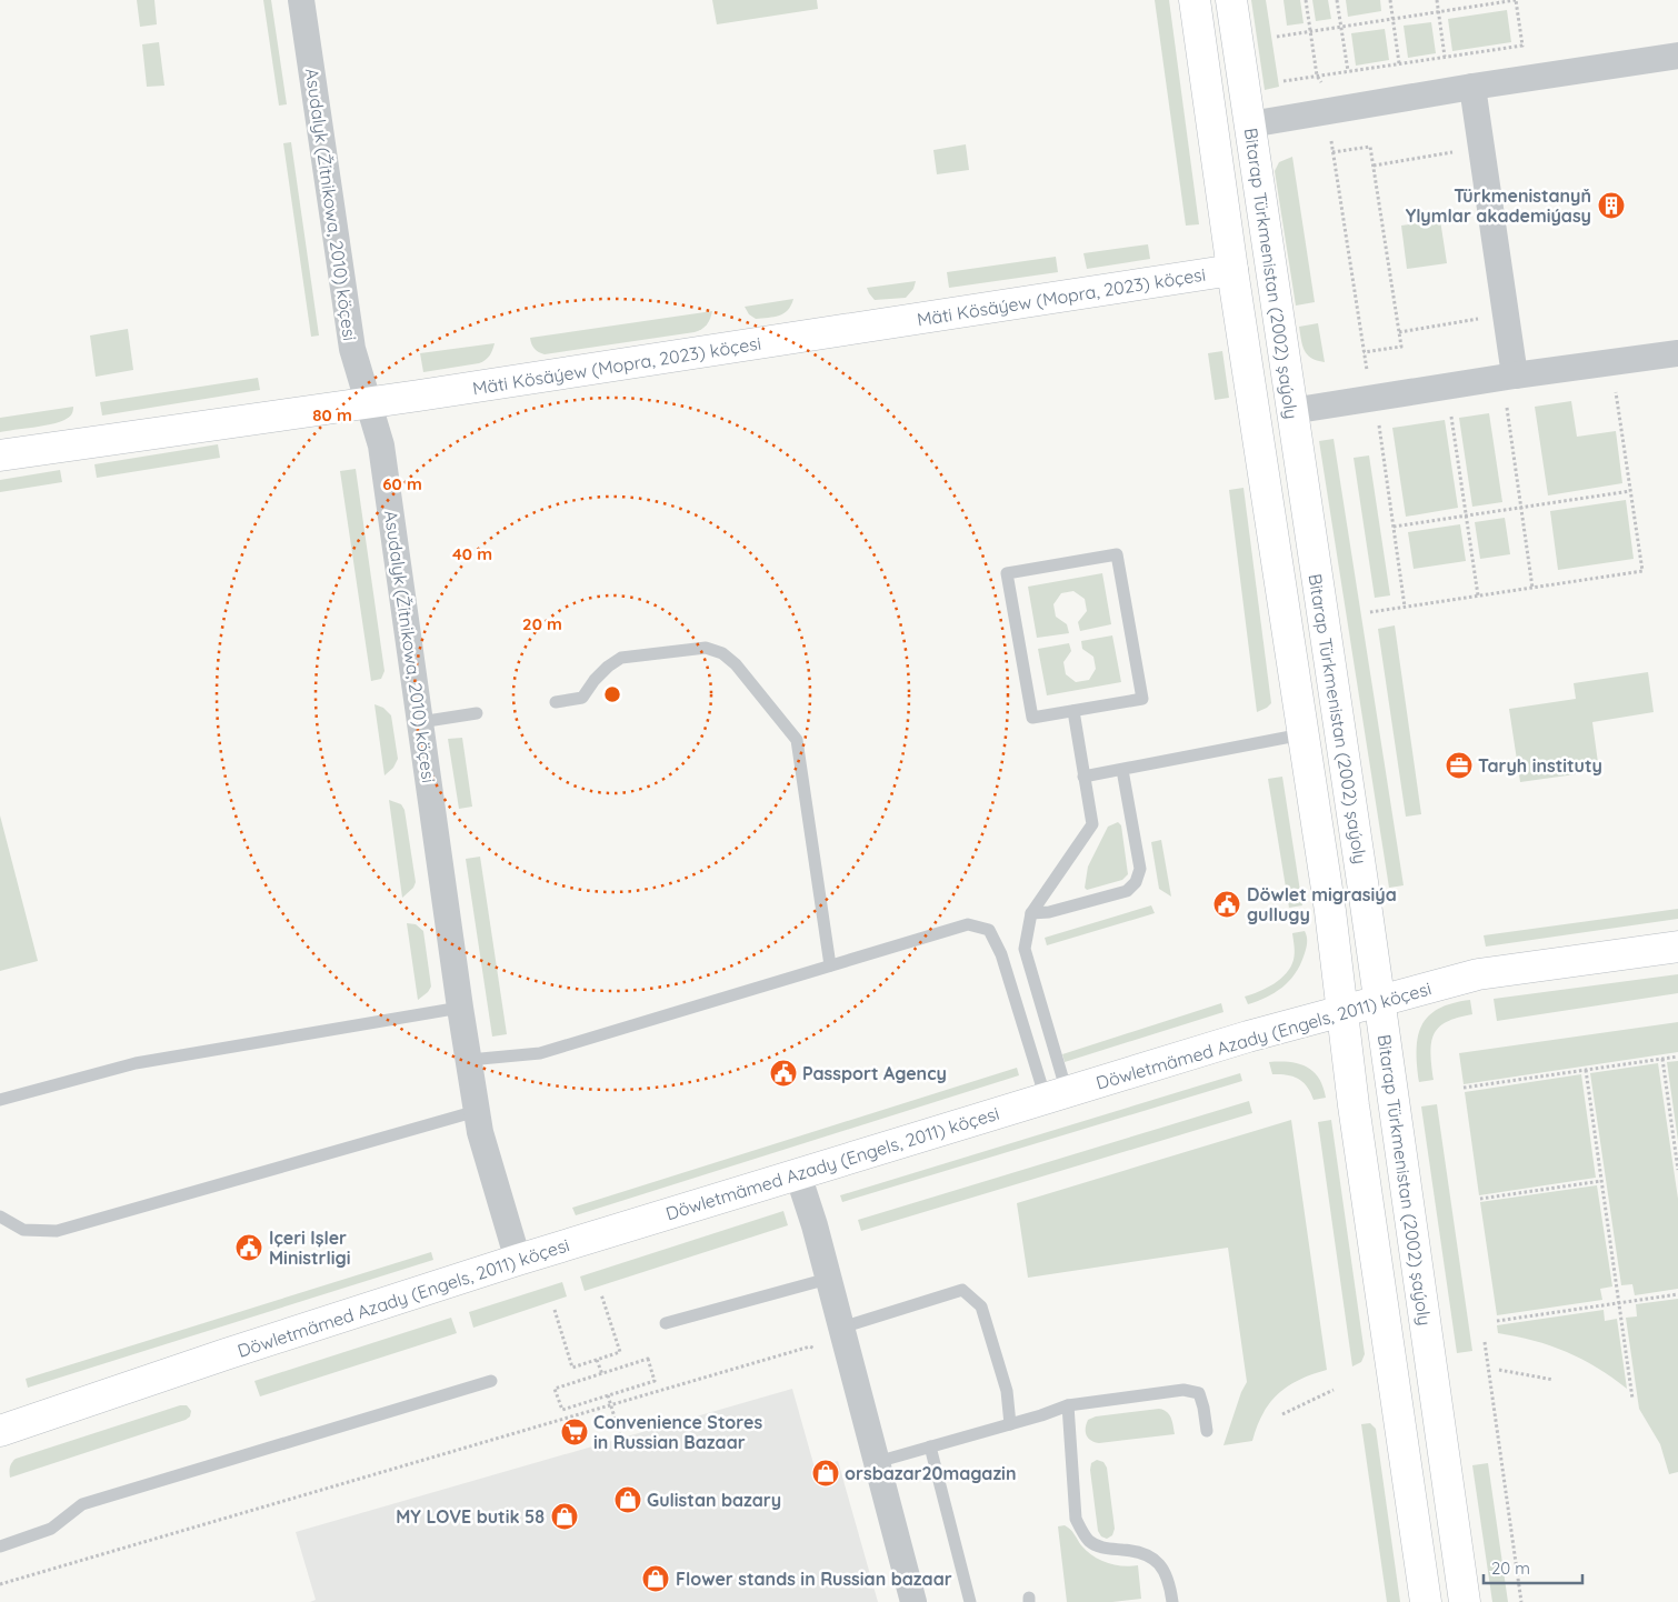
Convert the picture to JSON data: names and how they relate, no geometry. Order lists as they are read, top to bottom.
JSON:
{
  "streets": {
    "street": [
      "Asudalyk (Žitnikowa, 2010) köçesi",
      "Bitarap Türkmenistan (2002) şaýoly",
      "Mäti Kösäýew (Mopra, 2023) köçesi",
      "Döwletmämed Azady (Engels, 2011) köçesi"
    ]
  },
  "crossings": [
    ["Asudalyk (Žitnikowa, 2010) köçesi", "Mäti Kösäýew (Mopra, 2023) köçesi"],
    ["Asudalyk (Žitnikowa, 2010) köçesi", "Döwletmämed Azady (Engels, 2011) köçesi"],
    ["Bitarap Türkmenistan (2002) şaýoly", "Mäti Kösäýew (Mopra, 2023) köçesi"],
    ["Bitarap Türkmenistan (2002) şaýoly", "Döwletmämed Azady (Engels, 2011) köçesi"]
  ],
  "places": {
    "building": ["Türkmenistanyň Ylymlar akademiýasy"],
    "office": ["Taryh instituty"],
    "public building": ["Döwlet migrasiýa gullugy", "Passport Agency", "Içeri Işler Ministrligi"],
    "supermarket": ["Convenience Stores in Russian Bazaar"],
    "shop": [
      "orsbazar20magazin",
      "Gulistan bazary",
      "MY LOVE butik 58",
      "Flower stands in Russian bazaar"
    ]
  },
  "scale_bar": "20 m",
  "rings": [
    "80 m",
    "60 m",
    "40 m",
    "20 m"
  ]
}
